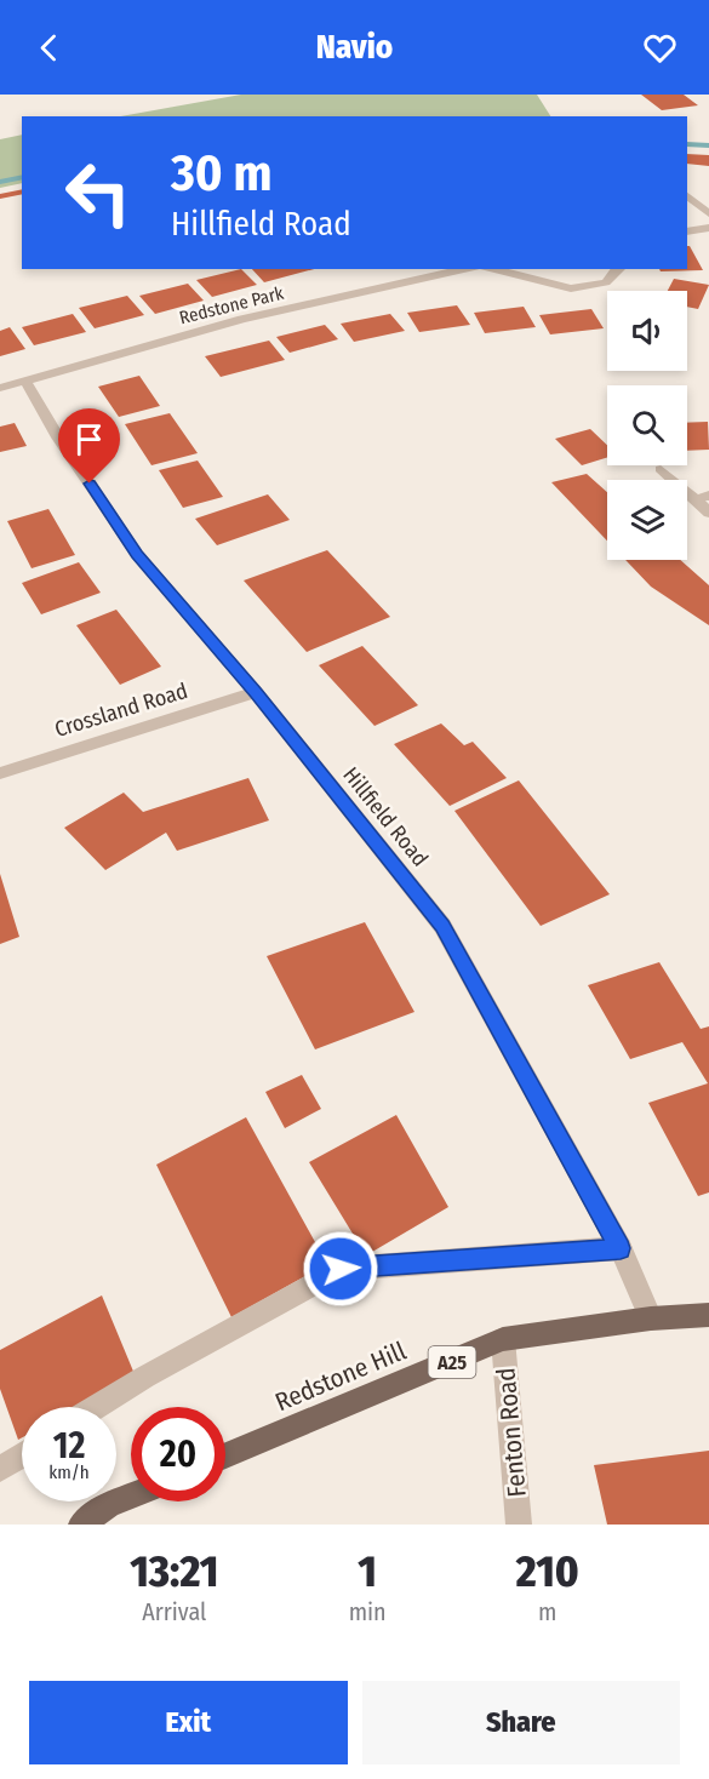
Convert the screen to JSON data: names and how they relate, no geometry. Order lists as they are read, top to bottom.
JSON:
{
  "streets": {
    "main road": ["A25", "Redstone Hill"],
    "street": [
      "Redstone Park",
      "Crossland Road",
      "Hillfield Road",
      "Fenton Road"
    ]
  },
  "crossings": [
    ["Redstone Park", "Hillfield Road"],
    ["Crossland Road", "Hillfield Road"],
    ["Hillfield Road", "Redstone Hill"],
    ["Redstone Hill", "Fenton Road"]
  ],
  "page": {
    "header": "Navio",
    "turn": ["30 m", "Hillfield Road"],
    "speed": "12 km/h",
    "limit": "20",
    "eta": [
      "13:21",
      "Arrival",
      "1",
      "min",
      "210",
      "m"
    ],
    "buttons": ["Exit", "Share"]
  }
}
